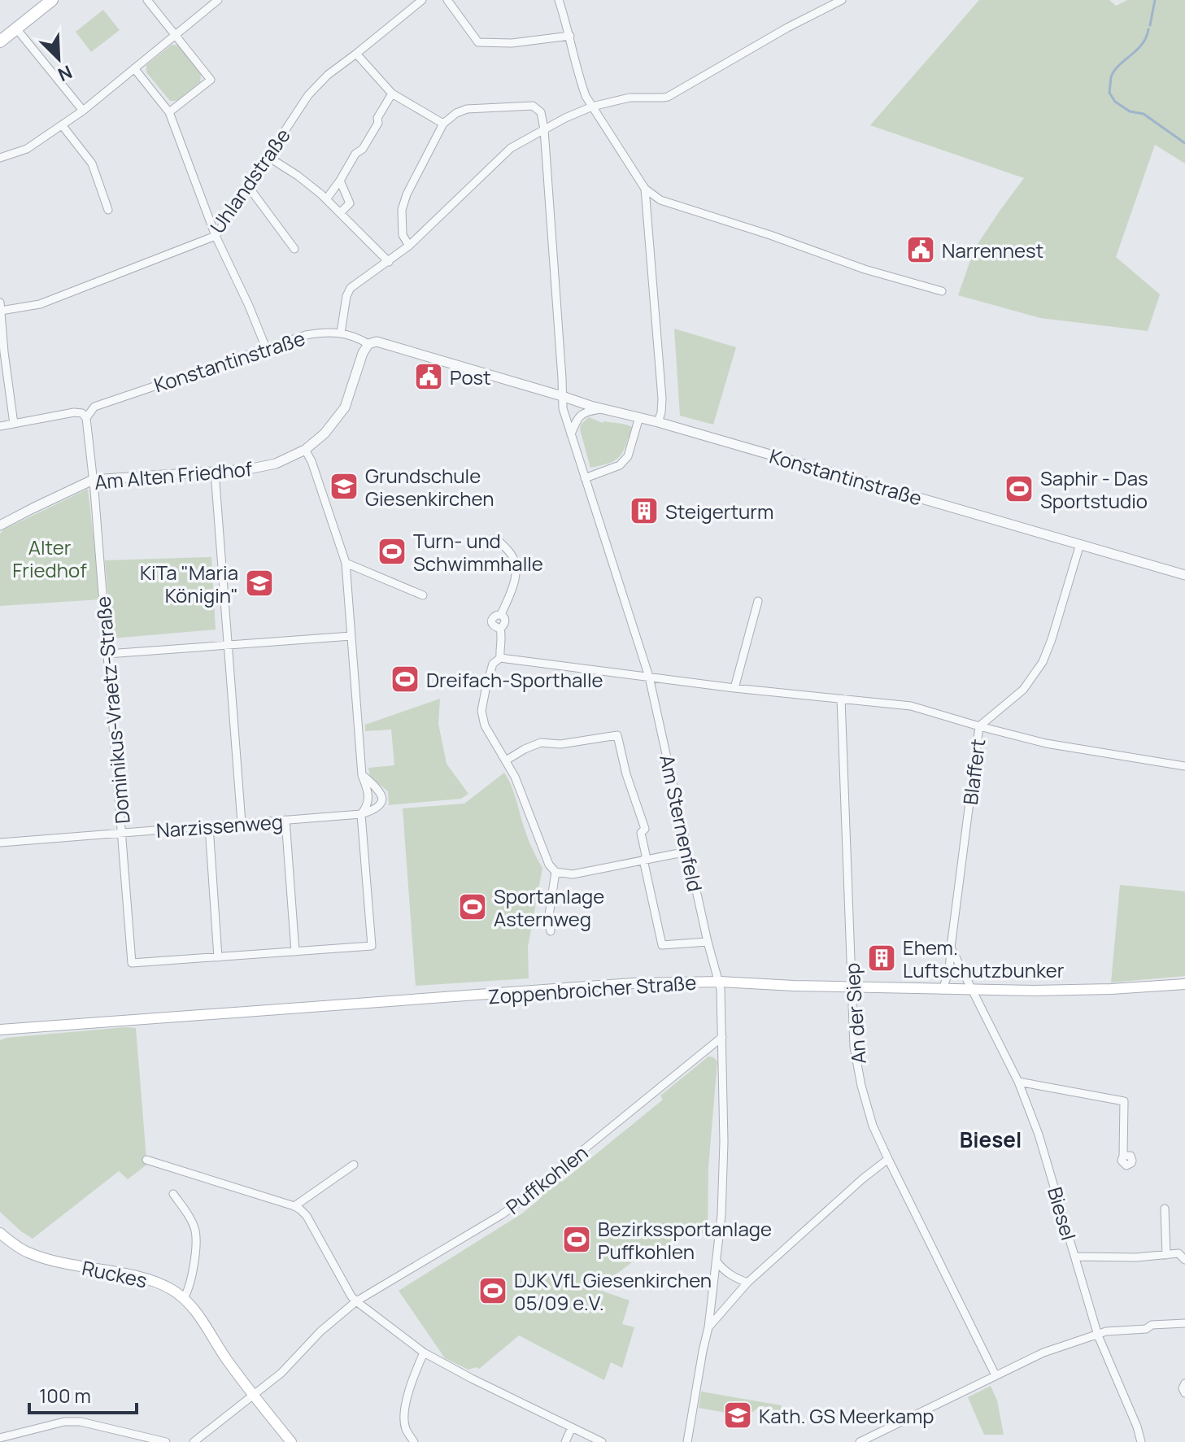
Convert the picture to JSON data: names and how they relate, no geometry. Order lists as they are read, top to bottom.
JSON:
{
  "streets": {
    "main road": ["Zoppenbroicher Straße", "Ruckes"],
    "street": [
      "Uhlandstraße",
      "Konstantinstraße",
      "Am Alten Friedhof",
      "Dominikus-Vraetz-Straße",
      "Blaffert",
      "Am Sternenfeld",
      "Narzissenweg",
      "An der Siep",
      "Puffkohlen",
      "Biesel"
    ]
  },
  "crossings": [
    ["Konstantinstraße", "Am Alten Friedhof"],
    ["Konstantinstraße", "Dominikus-Vraetz-Straße"],
    ["Konstantinstraße", "Am Sternenfeld"],
    ["Am Alten Friedhof", "Dominikus-Vraetz-Straße"],
    ["Dominikus-Vraetz-Straße", "Narzissenweg"],
    ["Blaffert", "Zoppenbroicher Straße"],
    ["Am Sternenfeld", "Zoppenbroicher Straße"],
    ["Am Sternenfeld", "Puffkohlen"],
    ["Zoppenbroicher Straße", "An der Siep"],
    ["Zoppenbroicher Straße", "Biesel"],
    ["Puffkohlen", "Ruckes"]
  ],
  "districts": ["Biesel"],
  "parks": ["Alter Friedhof"],
  "places": {
    "public building": ["Narrennest", "Post"],
    "school or university": ["Grundschule Giesenkirchen", "KiTa \"Maria Königin\"", "Kath. GS Meerkamp"],
    "sports": [
      "Saphir - Das Sportstudio",
      "Turn- und Schwimmhalle",
      "Dreifach-Sporthalle",
      "Sportanlage Asternweg",
      "Bezirkssportanlage Puffkohlen",
      "DJK VfL Giesenkirchen 05/09 e.V."
    ],
    "building": ["Steigerturm", "Ehem. Luftschutzbunker"]
  },
  "scale_bar": "100 m",
  "north": "bottom right"
}
